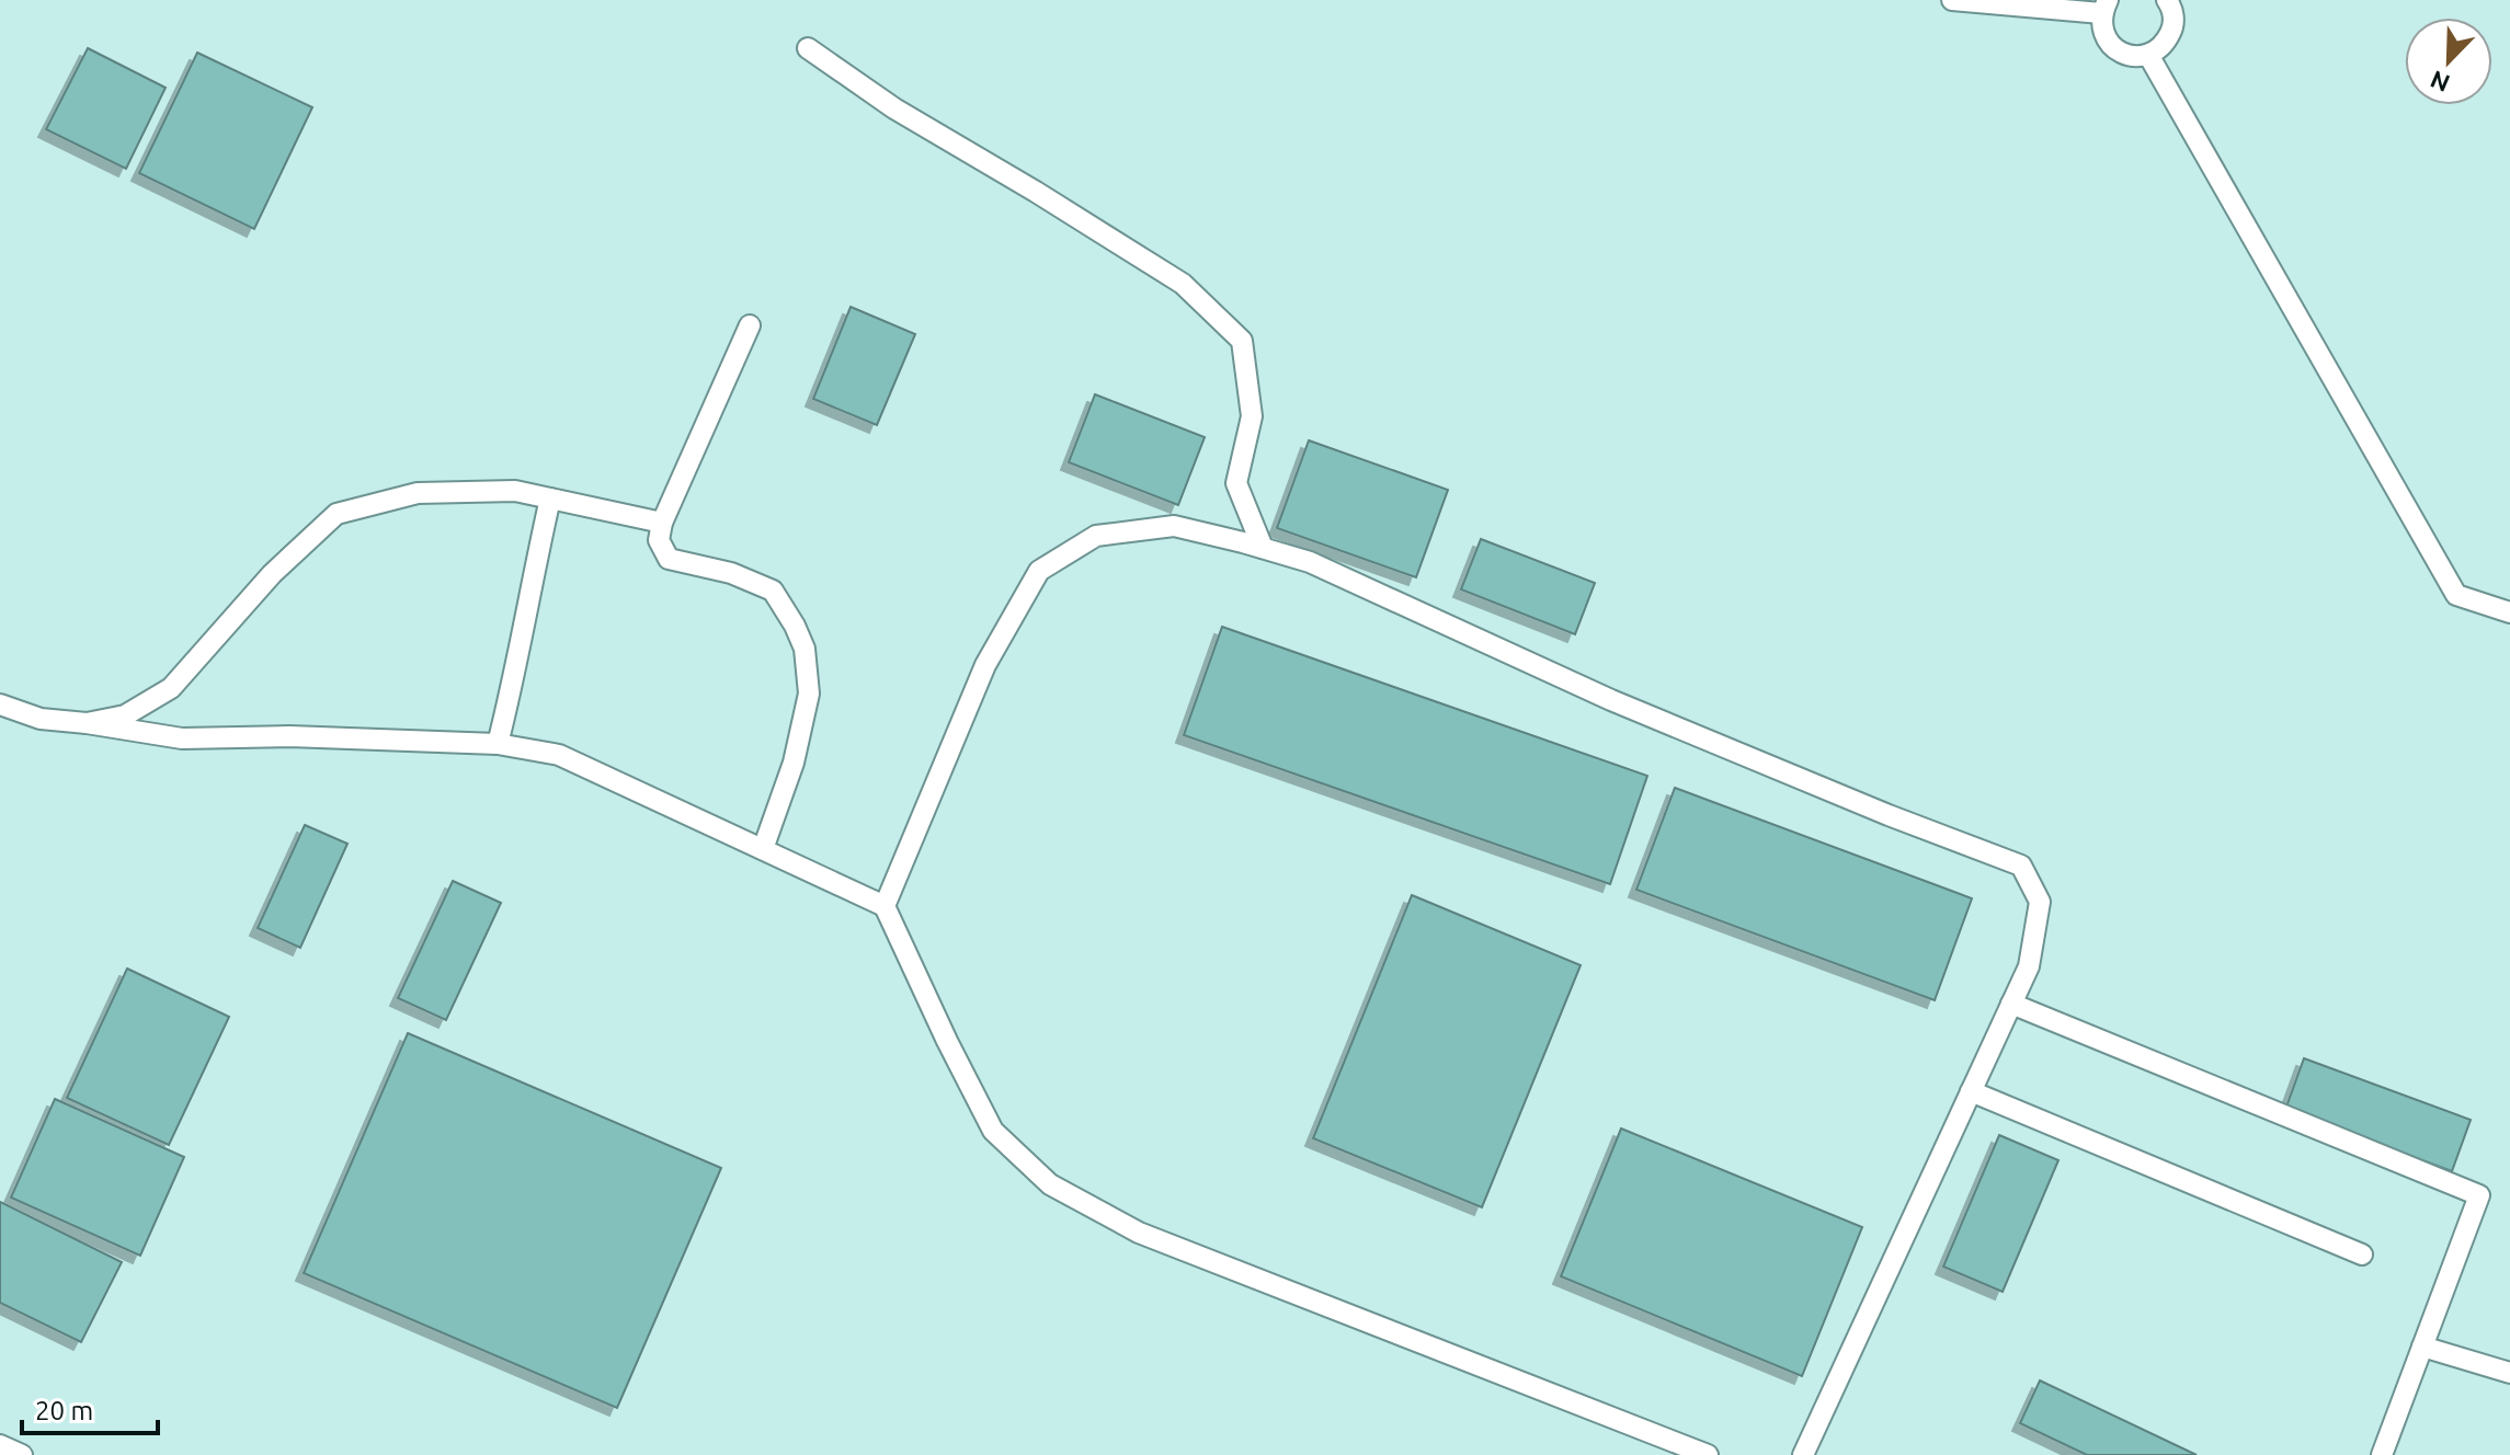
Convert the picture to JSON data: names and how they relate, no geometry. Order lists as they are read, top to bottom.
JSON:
{
  "scale_bar": "20 m",
  "north": "bottom left"
}
